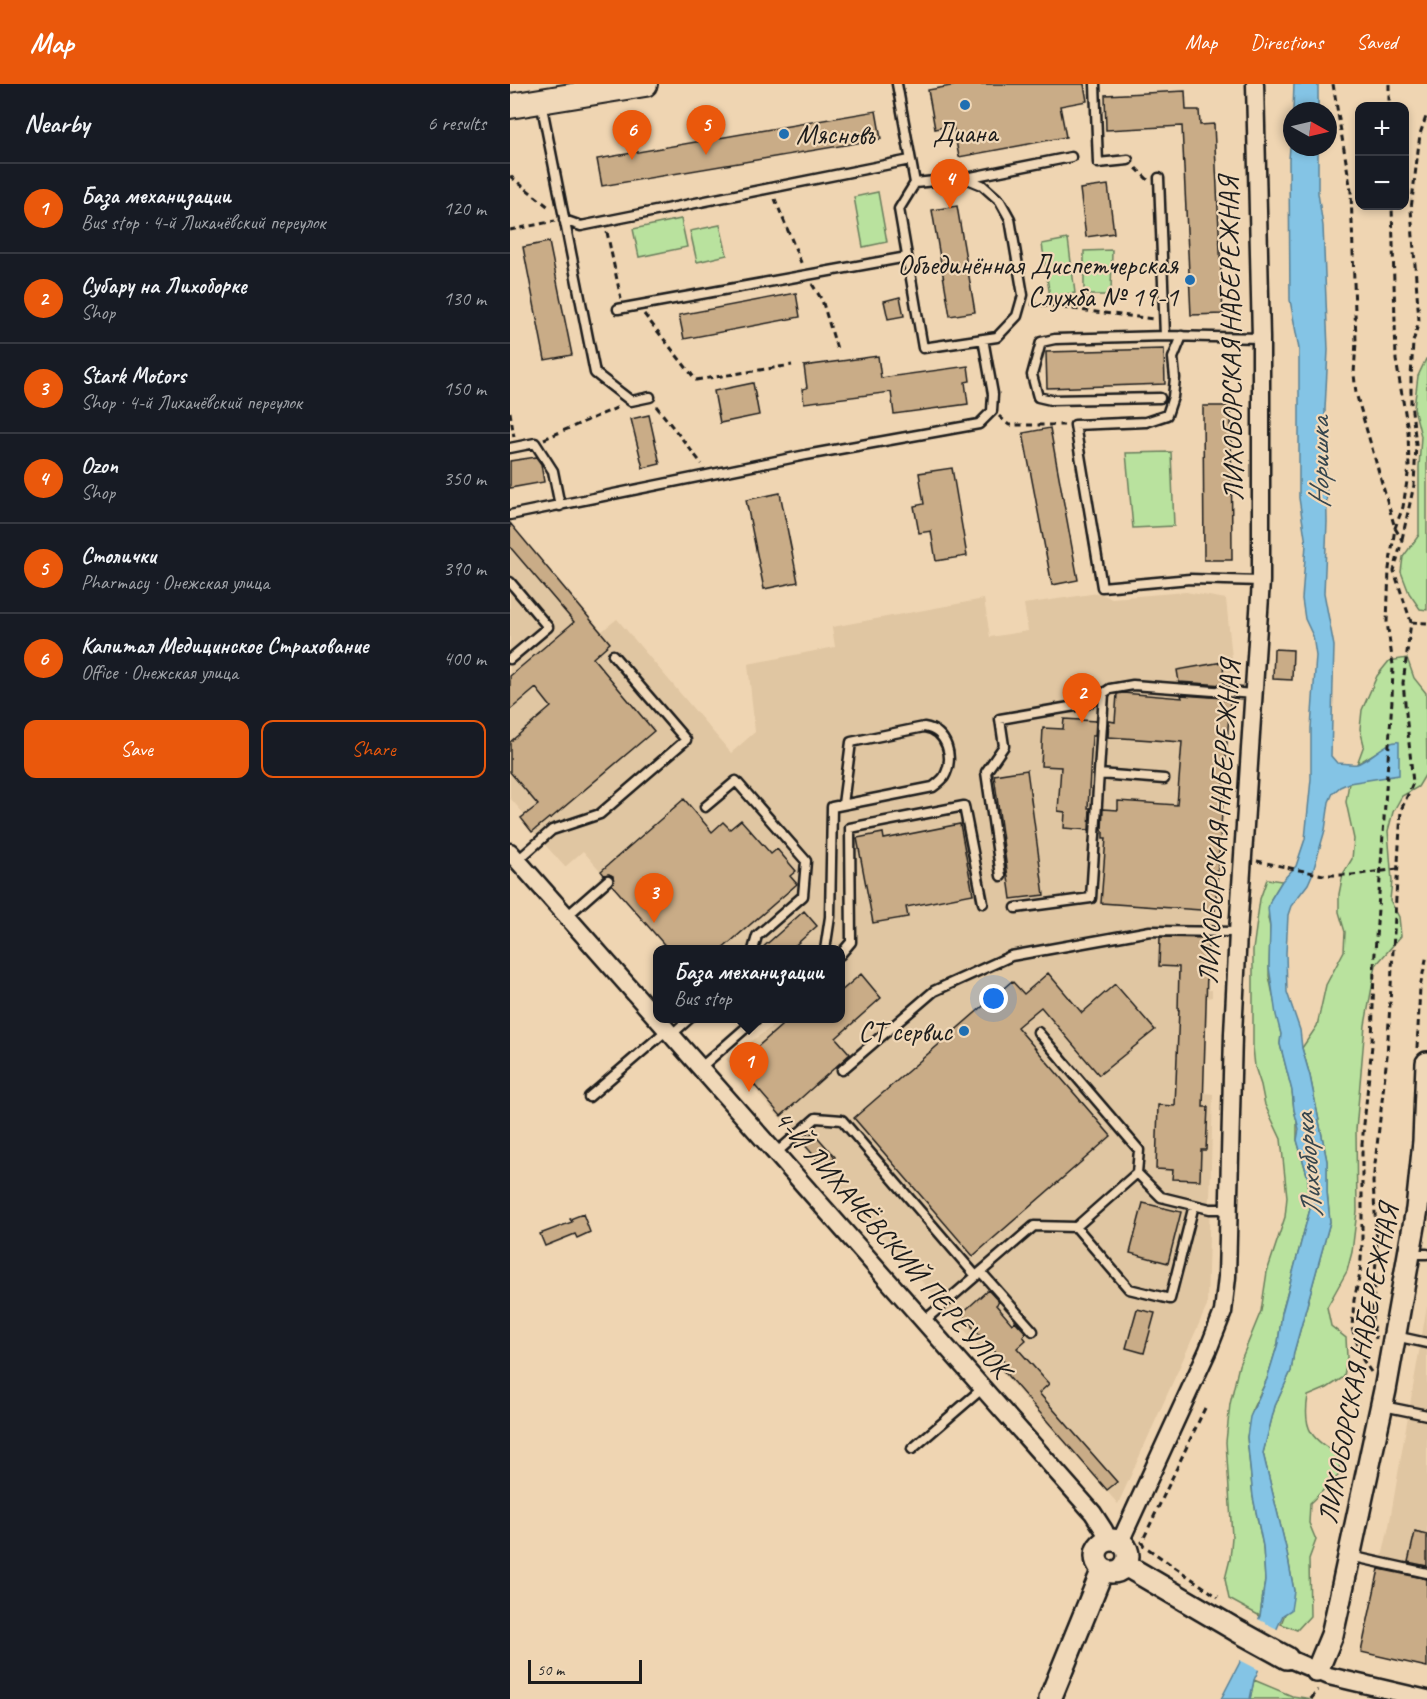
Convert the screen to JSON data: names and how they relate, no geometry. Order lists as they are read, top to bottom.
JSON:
{
  "streets": {
    "street": ["ЛИХОБОРСКАЯ НАБЕРЕЖНАЯ", "4-Й ЛИХАЧЁВСКИЙ ПЕРЕУЛОК"]
  },
  "crossings": [
    ["ЛИХОБОРСКАЯ НАБЕРЕЖНАЯ", "4-Й ЛИХАЧЁВСКИЙ ПЕРЕУЛОК"]
  ],
  "water": ["Норишка", "Лихоборка"],
  "places": [
    "Диана",
    "Мясновъ",
    "Объединённая Диспетчерская Служба № 19-1",
    "СТ сервис"
  ],
  "scale_bar": "50 m",
  "north": "right",
  "page": {
    "header": "Map",
    "nav": ["Map", "Directions", "Saved"],
    "heading": ["Nearby", "6 results"],
    "map_buttons": ["+", "−"],
    "pins": [
      "5",
      "6",
      "4",
      "2",
      "3",
      "1"
    ],
    "list": [
      {
        "mark": "1",
        "name": "База механизации",
        "note": "Bus stop · 4-й Лихачёвский переулок",
        "value": "120 m"
      },
      {
        "mark": "2",
        "name": "Субару на Лихоборке",
        "note": "Shop",
        "value": "130 m"
      },
      {
        "mark": "3",
        "name": "Stark Motors",
        "note": "Shop · 4-й Лихачёвский переулок",
        "value": "150 m"
      },
      {
        "mark": "4",
        "name": "Ozon",
        "note": "Shop",
        "value": "350 m"
      },
      {
        "mark": "5",
        "name": "Столички",
        "note": "Pharmacy · Онежская улица",
        "value": "390 m"
      },
      {
        "mark": "6",
        "name": "Капитал Медицинское Страхование",
        "note": "Office · Онежская улица",
        "value": "400 m"
      }
    ],
    "buttons": ["Save", "Share"],
    "popup": ["База механизации", "Bus stop"],
    "scale": "50 m"
  }
}
